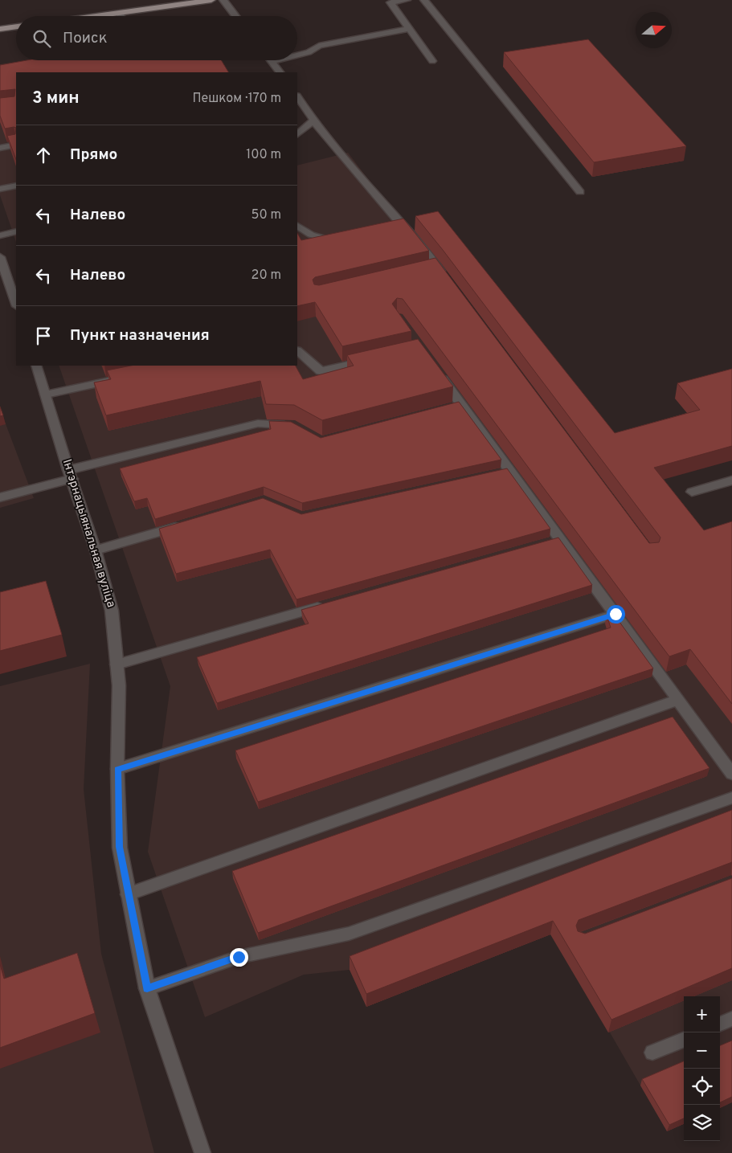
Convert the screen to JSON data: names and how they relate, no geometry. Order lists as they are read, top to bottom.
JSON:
{
  "streets": {
    "street": ["Інтэрнацыянальная вуліца"]
  },
  "north": "right",
  "page": {
    "search": "Поиск",
    "heading": ["3 мин", "Пешком · 170 m"],
    "list": [
      ["Прямо", "100 m"],
      ["Налево", "50 m"],
      ["Налево", "20 m"],
      "Пункт назначения"
    ],
    "map_buttons": ["+", "−"]
  }
}
